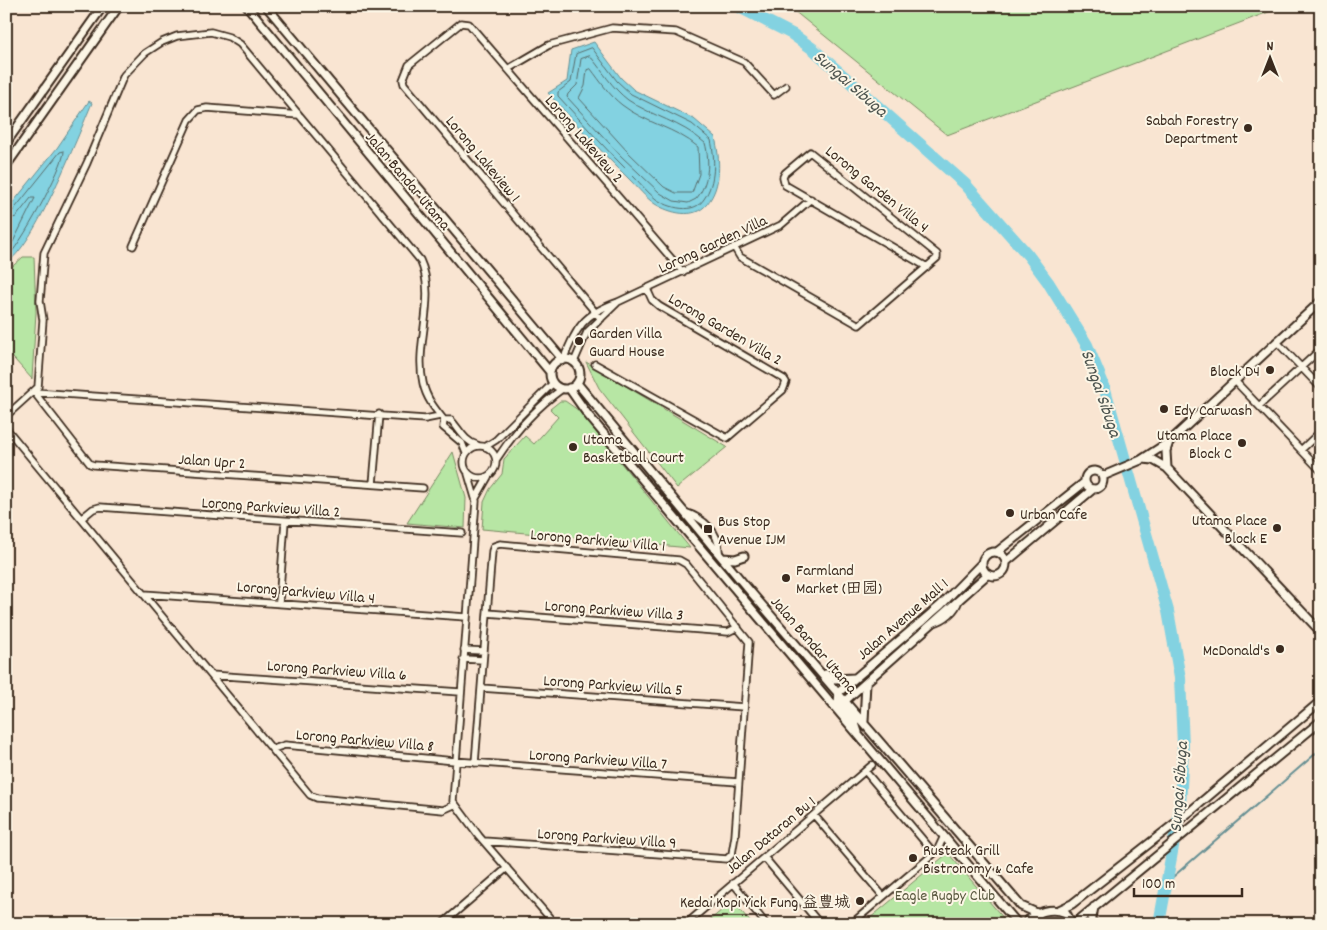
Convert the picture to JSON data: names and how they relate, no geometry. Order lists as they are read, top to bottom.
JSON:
{
  "streets": {
    "street": [
      "Lorong Lakeview 2",
      "Lorong Lakeview 1",
      "Jalan Bandar Utama",
      "Lorong Garden Villa 4",
      "Lorong Garden Villa",
      "Lorong Garden Villa 2",
      "Jalan Upr 2",
      "Lorong Parkview Villa 2",
      "Lorong Parkview Villa 1",
      "Lorong Parkview Villa 4",
      "Lorong Parkview Villa 3",
      "Jalan Avenue Mall 1",
      "Lorong Parkview Villa 6",
      "Lorong Parkview Villa 5",
      "Lorong Parkview Villa 8",
      "Lorong Parkview Villa 7",
      "Jalan Dataran Bu 1",
      "Lorong Parkview Villa 9"
    ]
  },
  "crossings": [
    ["Lorong Lakeview 2", "Lorong Lakeview 1"],
    ["Lorong Lakeview 2", "Lorong Garden Villa"],
    ["Lorong Lakeview 1", "Lorong Garden Villa"],
    ["Jalan Bandar Utama", "Lorong Garden Villa"],
    ["Jalan Bandar Utama", "Jalan Avenue Mall 1"],
    ["Lorong Garden Villa 4", "Lorong Garden Villa"],
    ["Lorong Garden Villa", "Lorong Garden Villa 2"],
    ["Lorong Parkview Villa 1", "Lorong Parkview Villa 3"],
    ["Lorong Parkview Villa 1", "Lorong Parkview Villa 5"],
    ["Lorong Parkview Villa 1", "Lorong Parkview Villa 7"],
    ["Lorong Parkview Villa 1", "Lorong Parkview Villa 9"],
    ["Lorong Parkview Villa 8", "Lorong Parkview Villa 7"]
  ],
  "water": ["Sungai Sibuga"],
  "parks": ["Eagle Rugby Club"],
  "places": {
    "other": [
      "Sabah Forestry Department",
      "Garden Villa Guard House",
      "Block D4",
      "Edy Carwash",
      "Utama Place Block C",
      "Utama Basketball Court",
      "Urban Cafe",
      "Utama Place Block E",
      "Farmland Market (田园)",
      "McDonald's",
      "Rusteak Grill Bistronomy & Cafe",
      "Kedai Kopi Yick Fung 益豊城"
    ],
    "transit": ["Bus Stop Avenue IJM"]
  },
  "scale_bar": "100 m",
  "north": "top"
}
